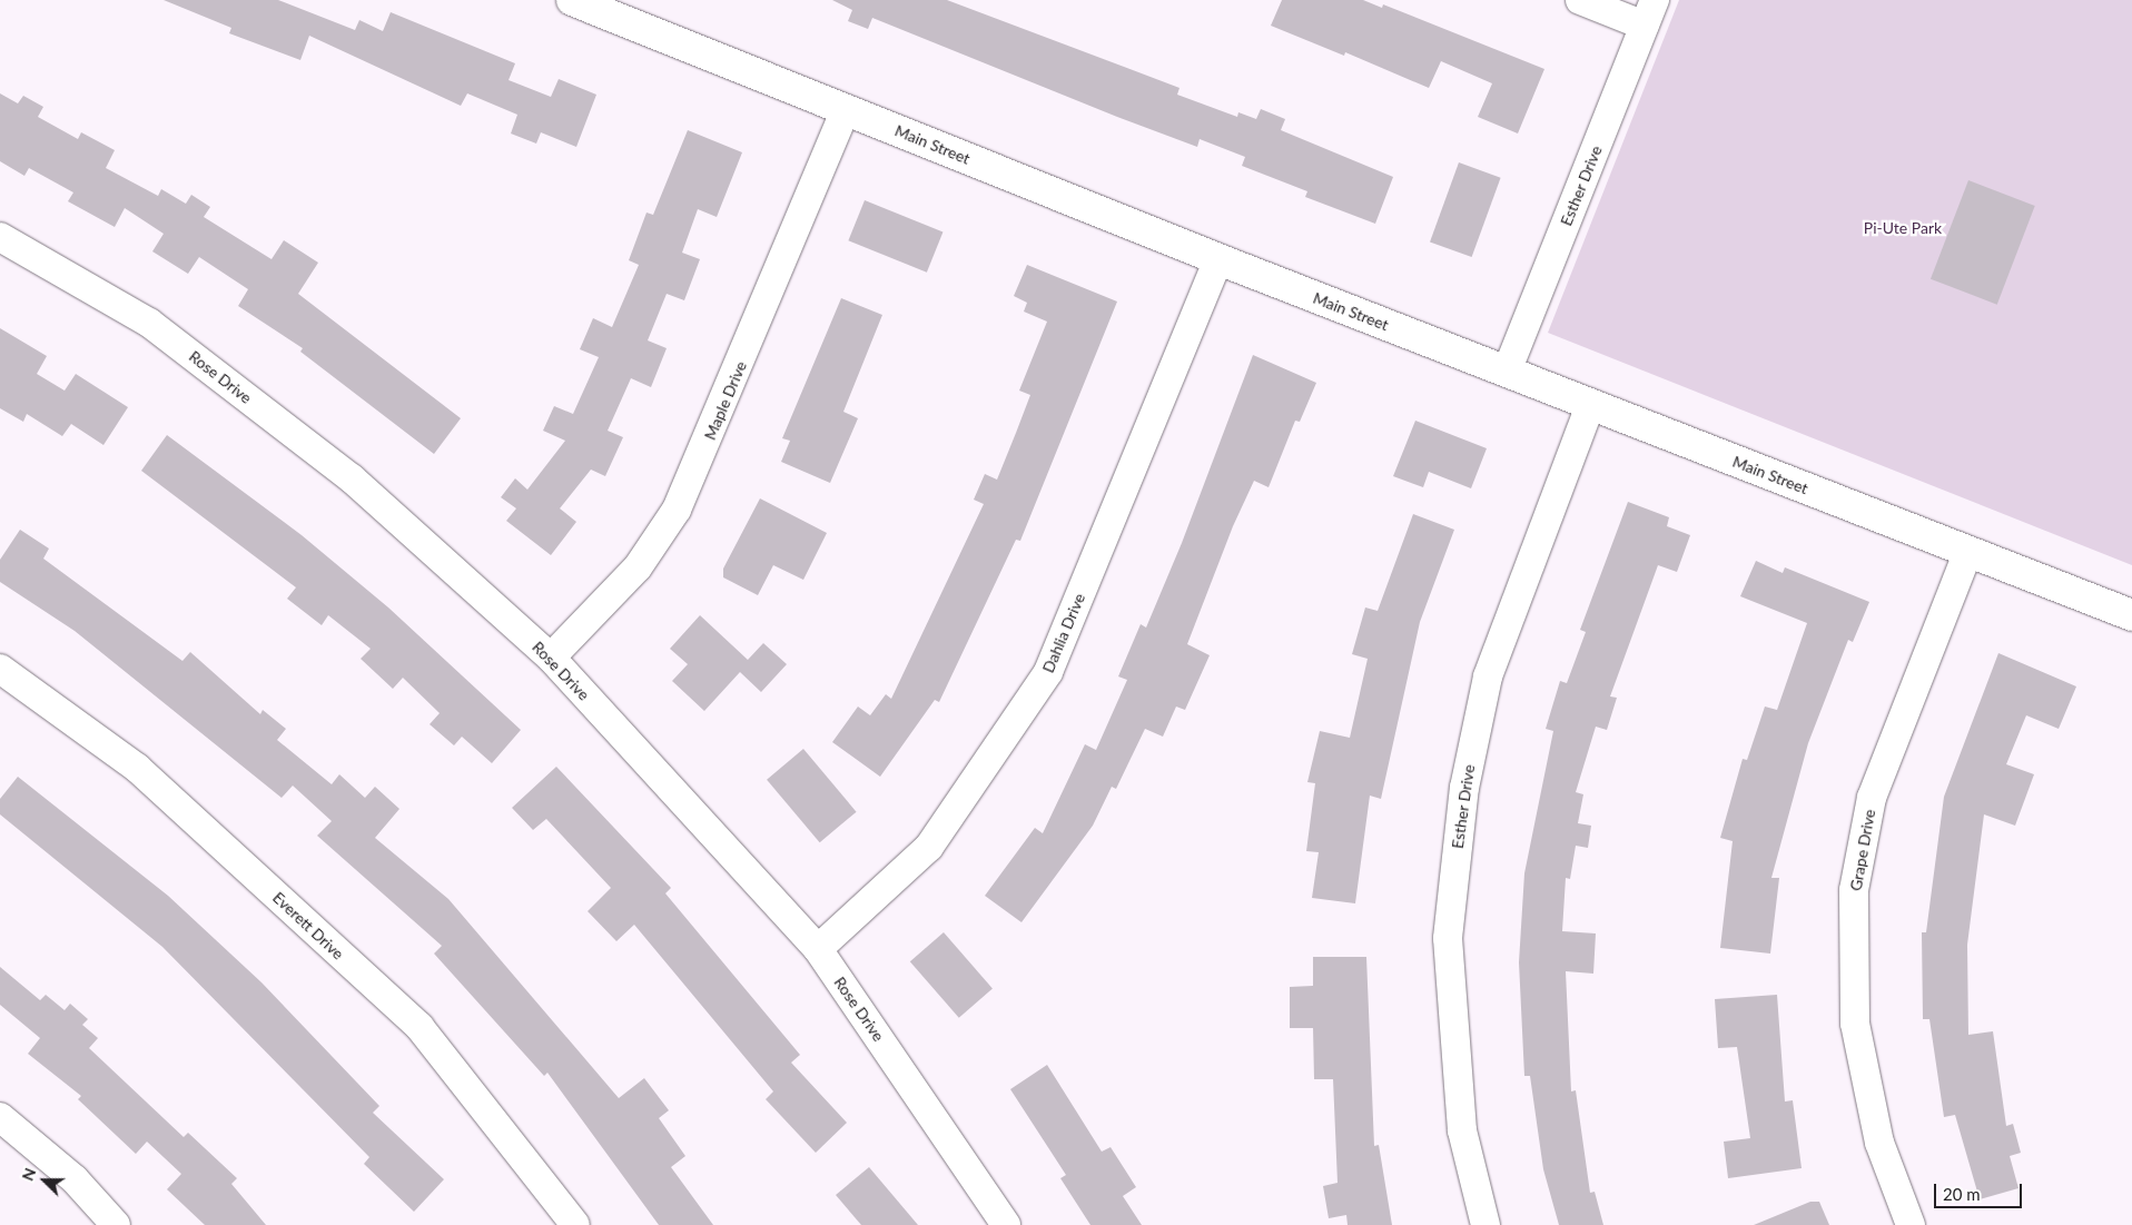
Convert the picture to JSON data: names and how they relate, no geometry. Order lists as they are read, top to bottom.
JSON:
{
  "streets": {
    "main road": ["Main Street"],
    "street": [
      "Esther Drive",
      "Rose Drive",
      "Maple Drive",
      "Dahlia Drive",
      "Grape Drive",
      "Everett Drive"
    ]
  },
  "crossings": [
    ["Main Street", "Esther Drive"],
    ["Main Street", "Maple Drive"],
    ["Main Street", "Dahlia Drive"],
    ["Main Street", "Grape Drive"],
    ["Rose Drive", "Maple Drive"],
    ["Rose Drive", "Dahlia Drive"]
  ],
  "parks": ["Pi-Ute Park"],
  "scale_bar": "20 m",
  "north": "left"
}
